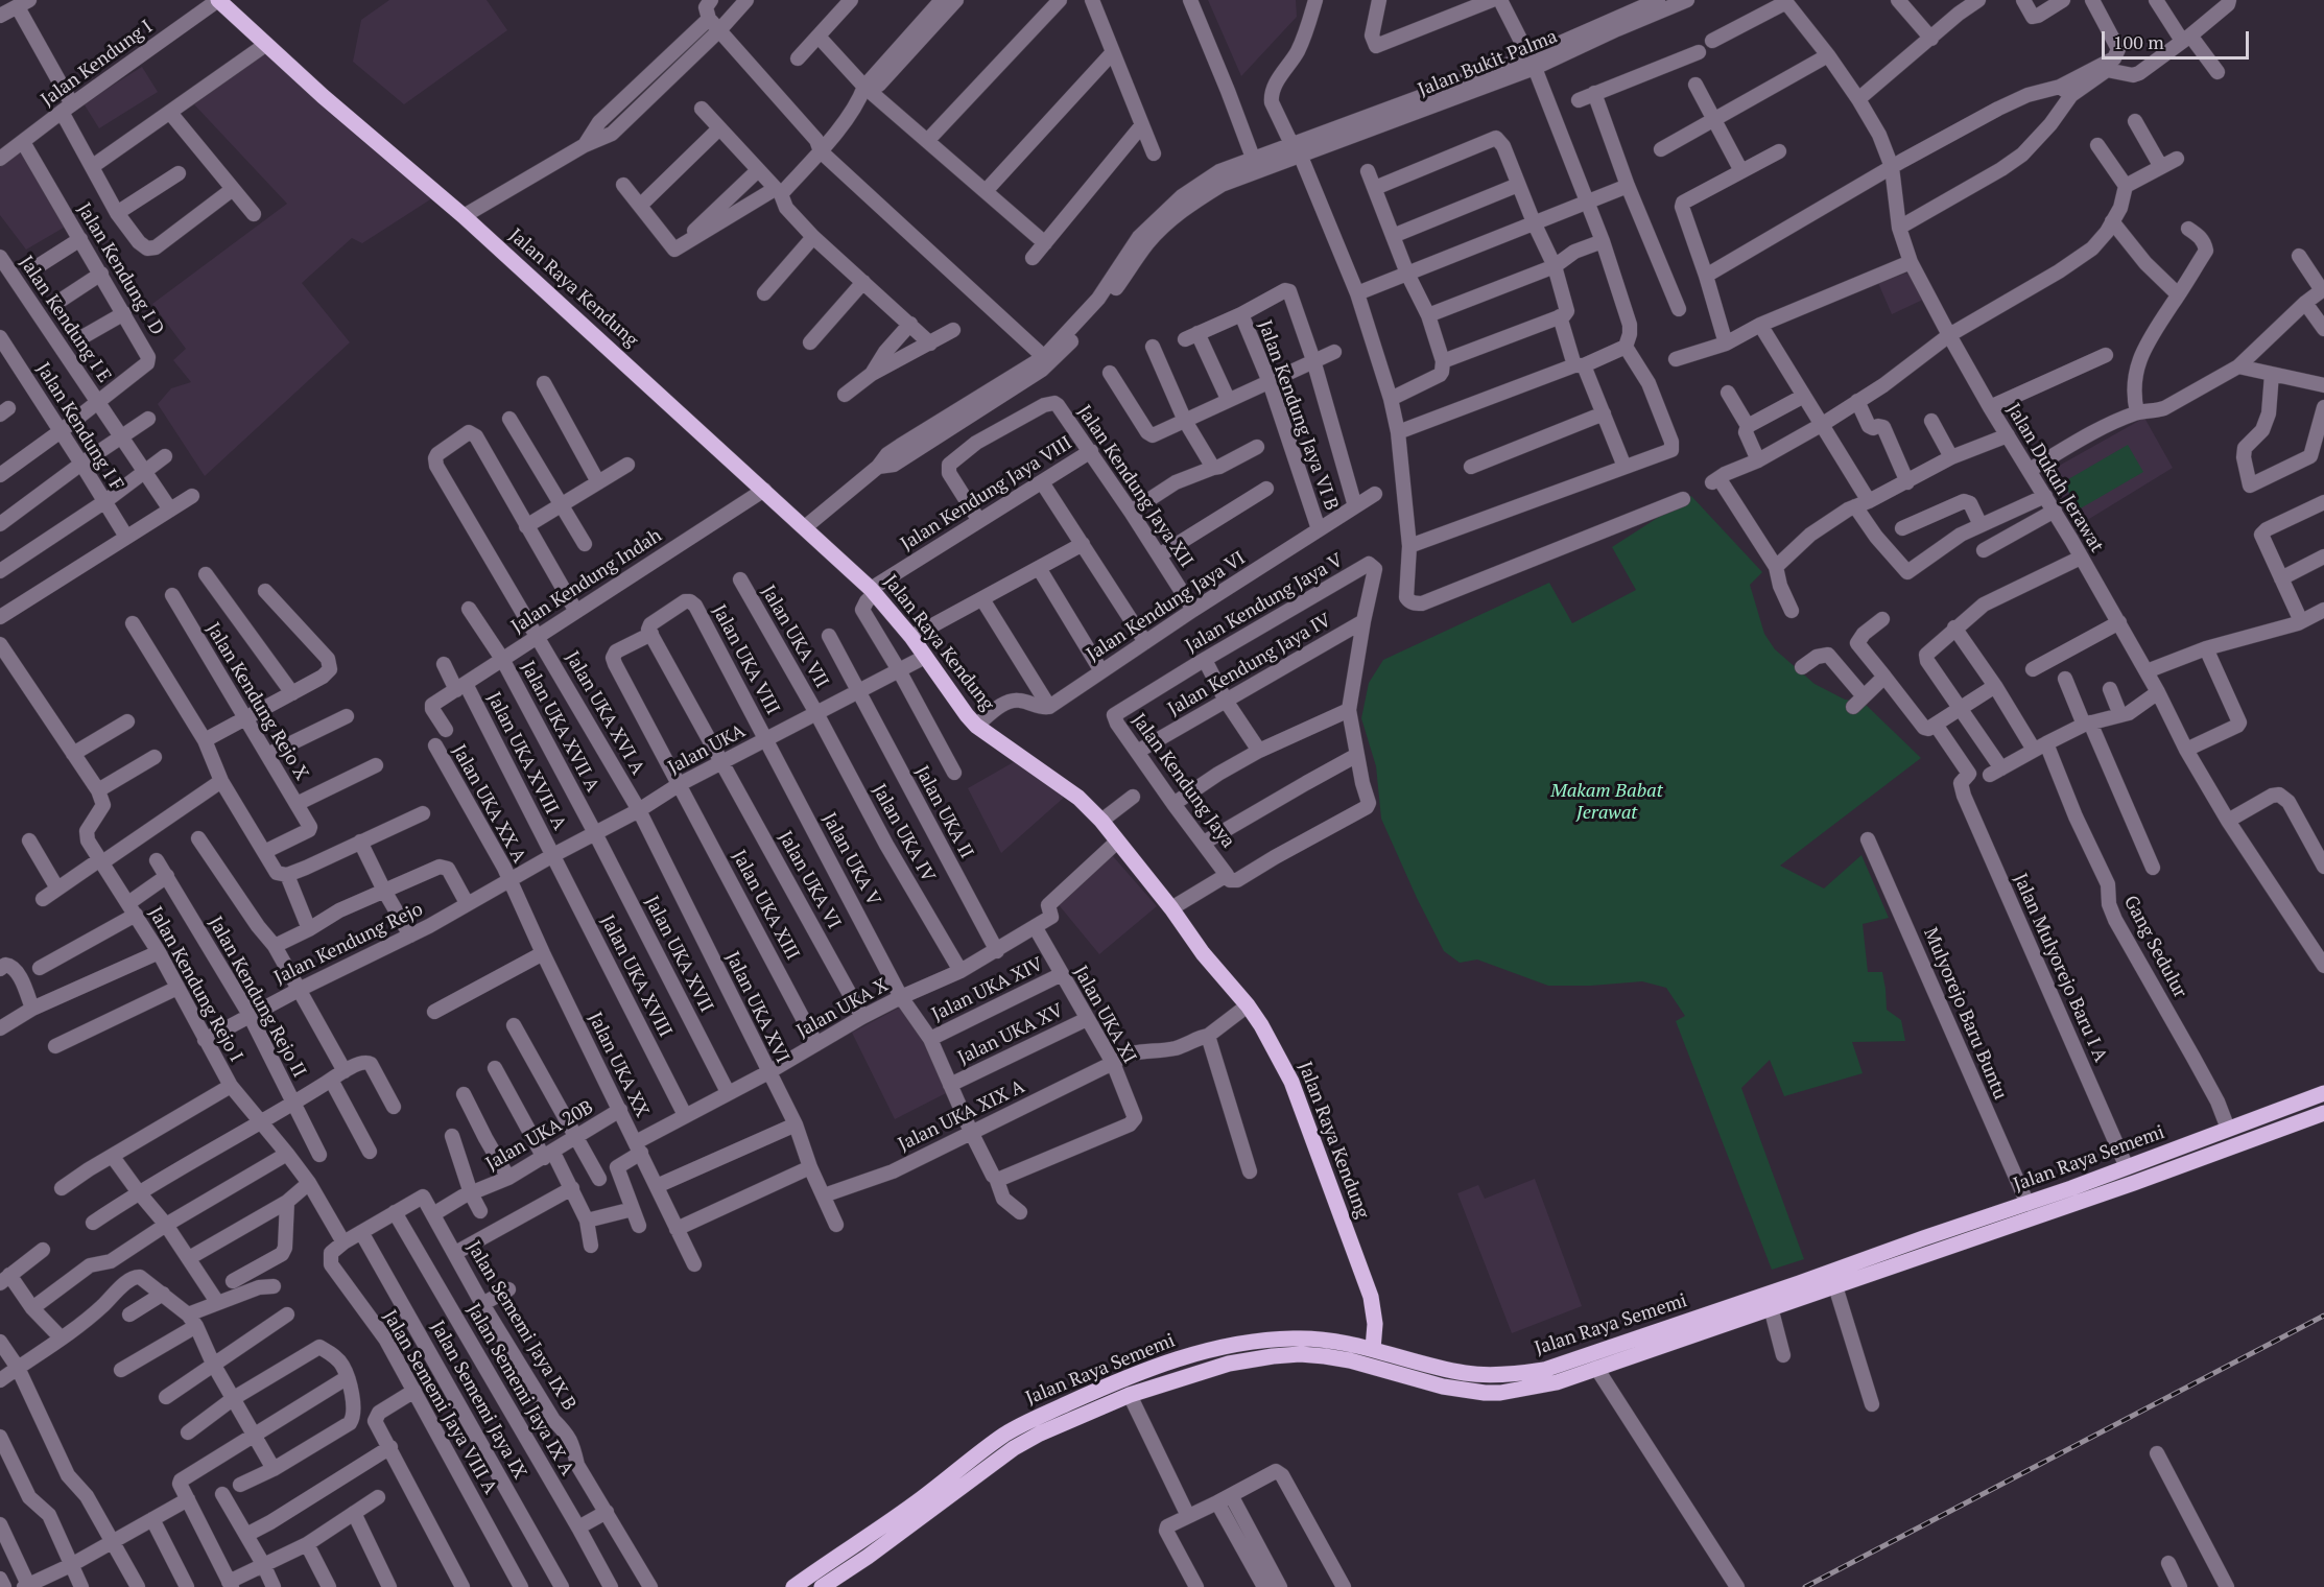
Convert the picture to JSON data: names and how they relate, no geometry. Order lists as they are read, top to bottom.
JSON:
{
  "streets": {
    "main road": ["Jalan Raya Kendung", "Jalan Raya Sememi"],
    "street": [
      "Jalan Kendung I",
      "Jalan Bukit Palma",
      "Jalan Kendung I D",
      "Jalan Kendung I E",
      "Jalan Kendung Jaya VI B",
      "Jalan Kendung I F",
      "Jalan Dukuh Jerawat",
      "Jalan Kendung Jaya XII",
      "Jalan Kendung Jaya VIII",
      "Jalan Kendung Indah",
      "Jalan Kendung Jaya V",
      "Jalan Kendung Jaya VI",
      "Jalan UKA VII",
      "Jalan UKA VIII",
      "Jalan Kendung Jaya IV",
      "Jalan Kendung Rejo X",
      "Jalan UKA XVI A",
      "Jalan UKA XVII A",
      "Jalan UKA",
      "Jalan UKA XVIII A",
      "Jalan Kendung Jaya",
      "Jalan UKA XX A",
      "Jalan UKA II",
      "Jalan UKA IV",
      "Jalan UKA V",
      "Jalan UKA VI",
      "Jalan UKA XIII",
      "Jalan Kendung Rejo",
      "Gang Sedulur",
      "Jalan UKA XVII",
      "Jalan Mulyorejo Baru I A",
      "Jalan UKA XVIII",
      "Jalan Kendung Rejo I",
      "Jalan UKA XIV",
      "Jalan Kendung Rejo II",
      "Jalan UKA XVI",
      "Jalan UKA X",
      "Mulyorejo Baru Buntu",
      "Jalan UKA XI",
      "Jalan UKA XV",
      "Jalan UKA XX",
      "Jalan UKA XIX A",
      "Jalan UKA 20B",
      "Jalan Sememi Jaya IX B",
      "Jalan Sememi Jaya IX A",
      "Jalan Sememi Jaya IX",
      "Jalan Sememi Jaya VIII A"
    ]
  },
  "crossings": [
    ["Jalan Kendung I", "Jalan Kendung I D"],
    ["Jalan Kendung I", "Jalan Raya Kendung"],
    ["Jalan Kendung I D", "Jalan Kendung I E"],
    ["Jalan Raya Kendung", "Jalan Kendung Jaya VIII"],
    ["Jalan Raya Kendung", "Jalan Kendung Indah"],
    ["Jalan Raya Kendung", "Jalan UKA"],
    ["Jalan Raya Kendung", "Jalan Kendung Jaya"],
    ["Jalan Raya Kendung", "Jalan UKA XIX A"],
    ["Jalan Raya Kendung", "Jalan Raya Sememi"],
    ["Jalan Kendung I E", "Jalan Kendung I F"],
    ["Jalan Kendung Jaya VI B", "Jalan Kendung Jaya VI"],
    ["Jalan Kendung Jaya XII", "Jalan Kendung Jaya VIII"],
    ["Jalan Kendung Jaya XII", "Jalan Kendung Jaya VI"],
    ["Jalan Kendung Indah", "Jalan UKA XVI A"],
    ["Jalan Kendung Indah", "Jalan UKA XVII A"],
    ["Jalan Kendung Indah", "Jalan UKA XVIII A"],
    ["Jalan Kendung Indah", "Jalan UKA XX A"],
    ["Jalan Kendung Jaya V", "Jalan Kendung Jaya IV"],
    ["Jalan Kendung Jaya V", "Jalan Kendung Jaya"],
    ["Jalan UKA VII", "Jalan UKA"],
    ["Jalan UKA VII", "Jalan UKA IV"],
    ["Jalan UKA VIII", "Jalan UKA"],
    ["Jalan UKA VIII", "Jalan UKA V"],
    ["Jalan UKA VIII", "Jalan UKA VI"],
    ["Jalan UKA VIII", "Jalan UKA XIII"],
    ["Jalan Kendung Jaya IV", "Jalan Kendung Jaya"],
    ["Jalan UKA XVI A", "Jalan UKA"],
    ["Jalan UKA XVI A", "Jalan UKA XVI"],
    ["Jalan UKA XVII A", "Jalan UKA"],
    ["Jalan UKA XVII A", "Jalan UKA XVII"],
    ["Jalan UKA", "Jalan UKA XVIII A"],
    ["Jalan UKA", "Jalan UKA XX A"],
    ["Jalan UKA", "Jalan UKA II"],
    ["Jalan UKA", "Jalan UKA IV"],
    ["Jalan UKA", "Jalan UKA V"],
    ["Jalan UKA", "Jalan UKA VI"],
    ["Jalan UKA", "Jalan UKA XIII"],
    ["Jalan UKA", "Jalan Kendung Rejo"],
    ["Jalan UKA", "Jalan UKA XVII"],
    ["Jalan UKA", "Jalan UKA XVIII"],
    ["Jalan UKA", "Jalan UKA XVI"],
    ["Jalan UKA", "Jalan UKA XX"],
    ["Jalan UKA XVIII A", "Jalan UKA XVIII"],
    ["Jalan UKA XX A", "Jalan Kendung Rejo"],
    ["Jalan UKA XX A", "Jalan UKA XX"],
    ["Jalan UKA II", "Jalan UKA X"],
    ["Jalan UKA IV", "Jalan UKA X"],
    ["Jalan UKA V", "Jalan UKA XIV"],
    ["Jalan UKA V", "Jalan UKA X"],
    ["Jalan UKA V", "Jalan UKA XI"],
    ["Jalan UKA V", "Jalan UKA XV"],
    ["Jalan UKA V", "Jalan UKA XIX A"],
    ["Jalan UKA VI", "Jalan UKA XIII"],
    ["Jalan UKA VI", "Jalan UKA X"],
    ["Jalan UKA XIII", "Jalan UKA X"],
    ["Jalan Kendung Rejo", "Jalan Kendung Rejo I"],
    ["Jalan Kendung Rejo", "Jalan Kendung Rejo II"],
    ["Jalan Kendung Rejo", "Jalan UKA XX"],
    ["Gang Sedulur", "Jalan Raya Sememi"],
    ["Jalan UKA XVII", "Jalan UKA X"],
    ["Jalan Mulyorejo Baru I A", "Jalan Raya Sememi"],
    ["Jalan UKA XVIII", "Jalan UKA X"],
    ["Jalan Kendung Rejo I", "Jalan Sememi Jaya VIII A"],
    ["Jalan UKA XIV", "Jalan UKA XI"],
    ["Jalan UKA XVI", "Jalan UKA X"],
    ["Jalan UKA XVI", "Jalan UKA XIX A"],
    ["Jalan UKA X", "Jalan UKA XI"],
    ["Jalan UKA X", "Jalan UKA XX"],
    ["Mulyorejo Baru Buntu", "Jalan Raya Sememi"],
    ["Jalan UKA XI", "Jalan UKA XV"],
    ["Jalan UKA XI", "Jalan UKA XIX A"],
    ["Jalan UKA XX", "Jalan UKA 20B"],
    ["Jalan UKA 20B", "Jalan Sememi Jaya IX B"]
  ],
  "parks": ["Makam Babat Jerawat"],
  "scale_bar": "100 m"
}
